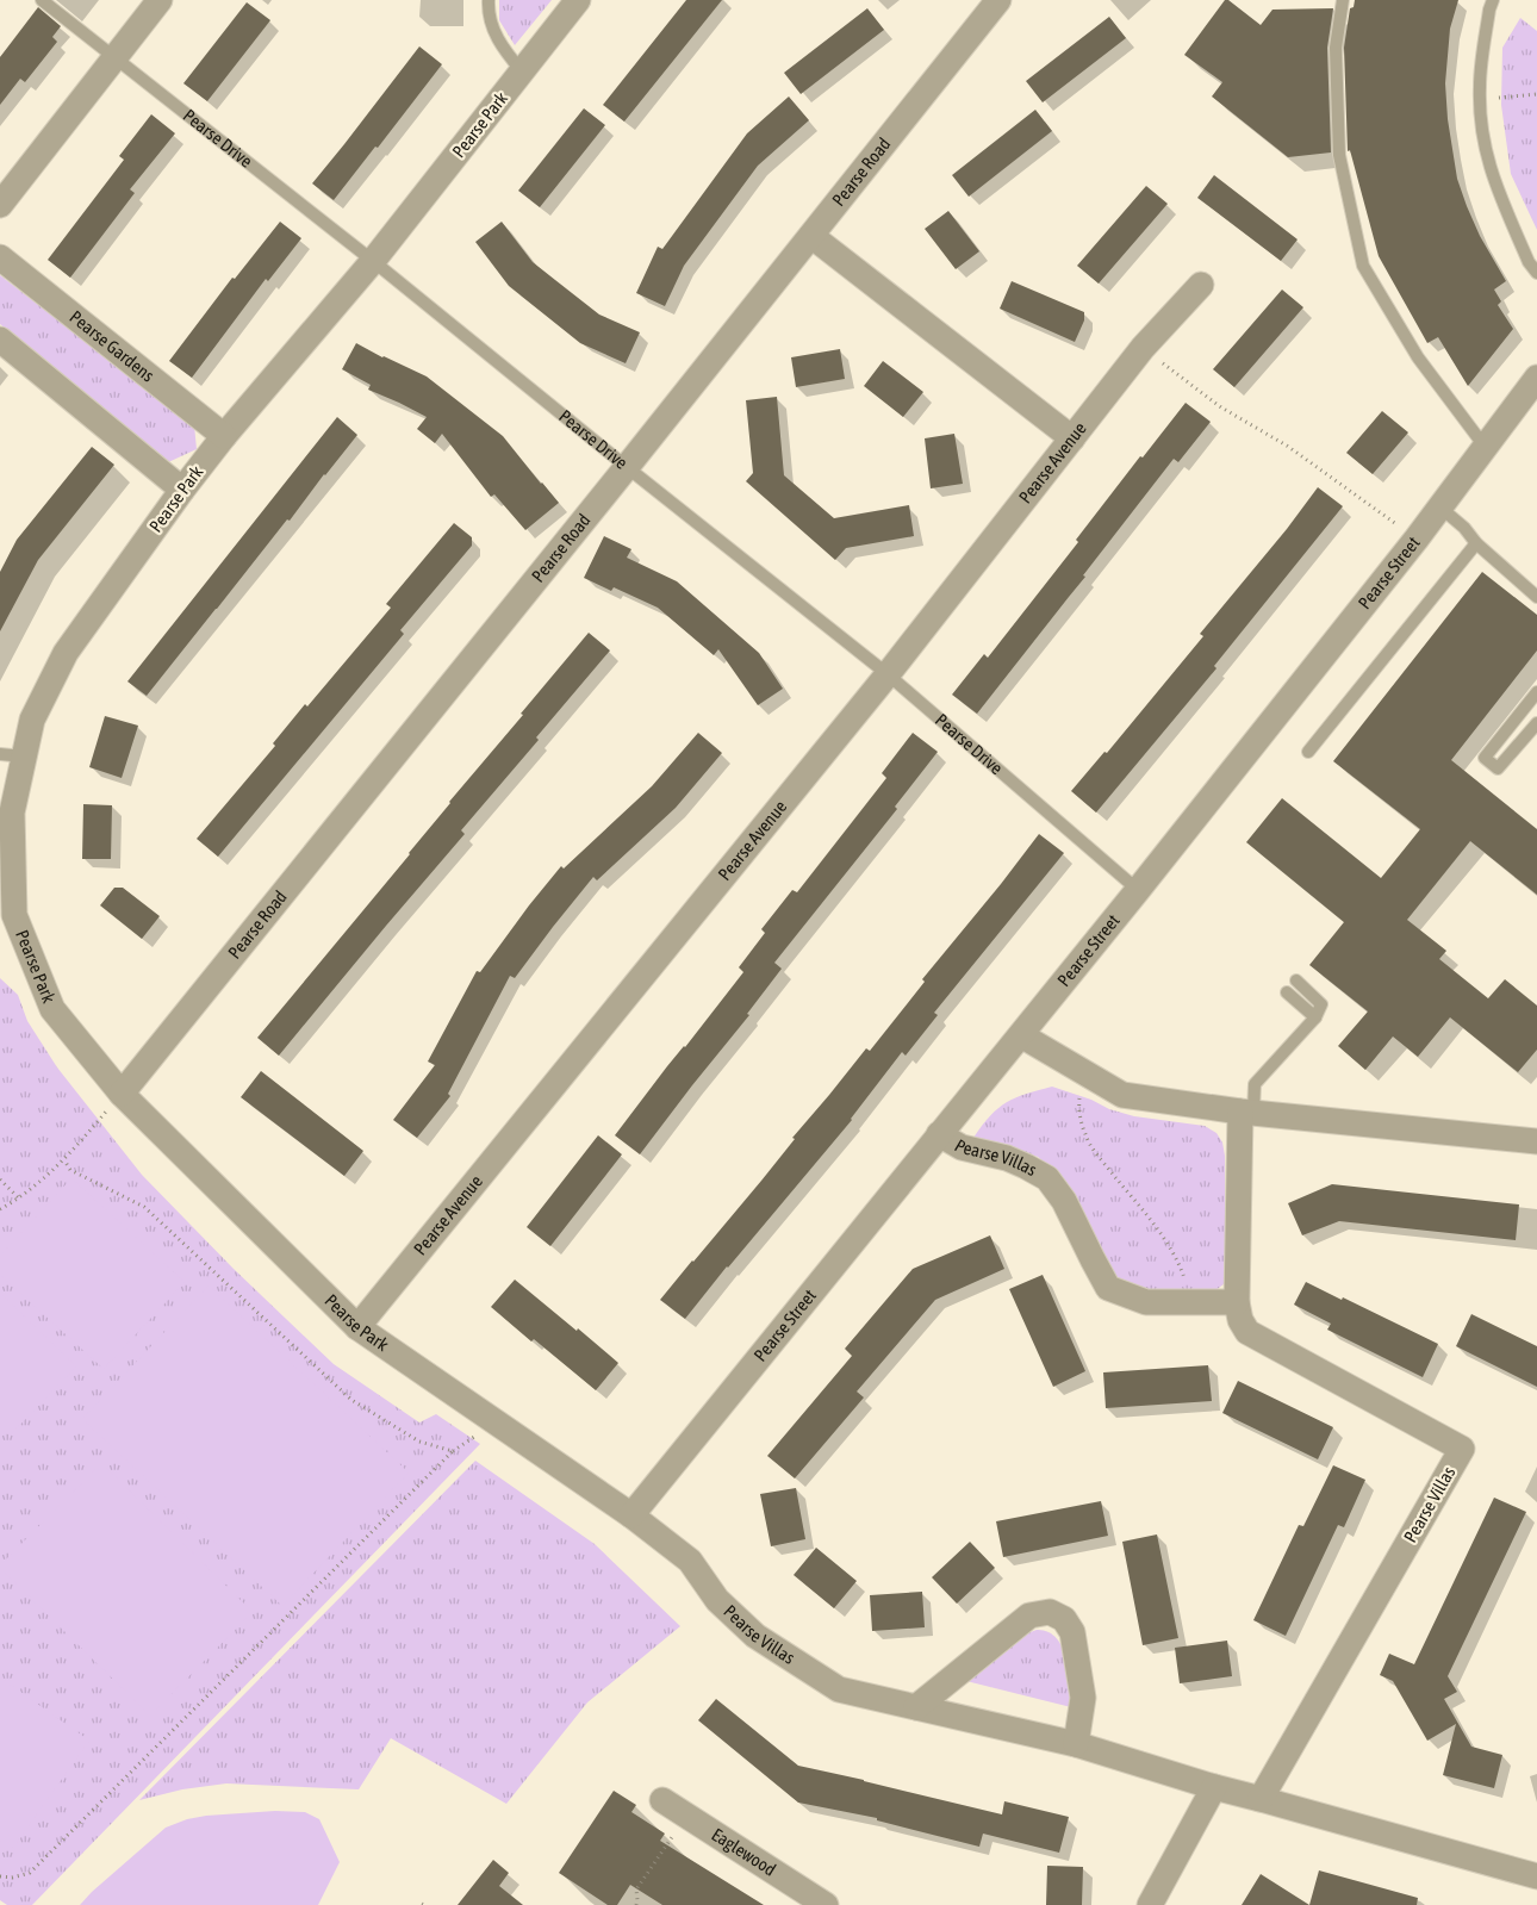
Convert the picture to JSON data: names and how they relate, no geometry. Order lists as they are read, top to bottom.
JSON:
{
  "streets": {
    "street": [
      "Pearse Park",
      "Pearse Road",
      "Pearse Gardens",
      "Pearse Avenue",
      "Pearse Street",
      "Pearse Villas",
      "Eaglewood"
    ],
    "lane": ["Pearse Drive"]
  },
  "crossings": [
    ["Pearse Park", "Pearse Drive"],
    ["Pearse Park", "Pearse Road"],
    ["Pearse Park", "Pearse Gardens"],
    ["Pearse Park", "Pearse Avenue"],
    ["Pearse Park", "Pearse Street"],
    ["Pearse Park", "Pearse Villas"],
    ["Pearse Drive", "Pearse Road"],
    ["Pearse Drive", "Pearse Avenue"],
    ["Pearse Drive", "Pearse Street"],
    ["Pearse Street", "Pearse Villas"]
  ]
}
